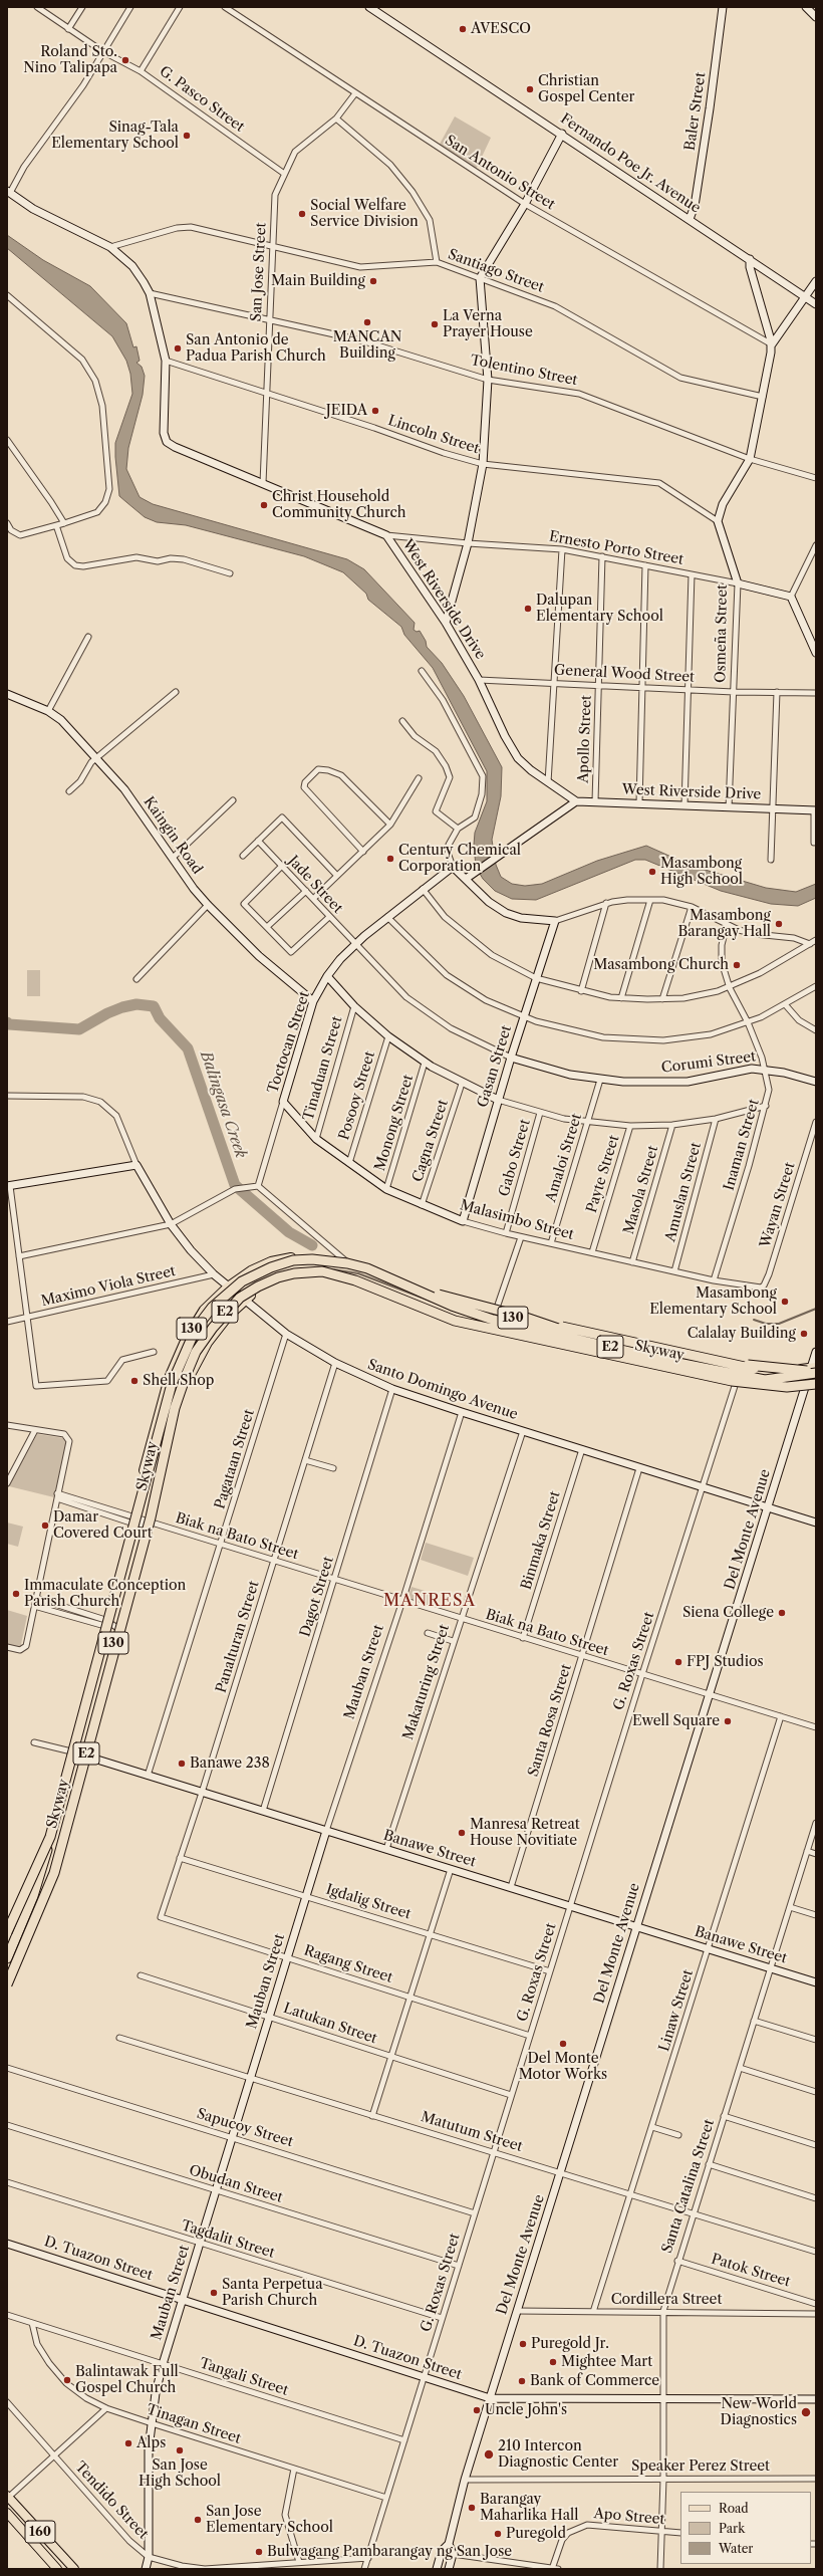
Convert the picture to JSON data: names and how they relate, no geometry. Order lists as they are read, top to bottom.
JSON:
{
  "streets": {
    "highway": ["E2", "Skyway"],
    "main road": ["130", "160"],
    "street": [
      "G. Pasco Street",
      "Baler Street",
      "Fernando Poe Jr. Avenue",
      "San Antonio Street",
      "Santiago Street",
      "San Jose Street",
      "Tolentino Street",
      "Lincoln Street",
      "Ernesto Porto Street",
      "West Riverside Drive",
      "Osmeña Street",
      "General Wood Street",
      "Apollo Street",
      "Kaingin Road",
      "Jade Street",
      "Toctocan Street",
      "Corumi Street",
      "Gasan Street",
      "Tinaduan Street",
      "Posooy Street",
      "Monong Street",
      "Cagna Street",
      "Inaman Street",
      "Gabo Street",
      "Amaloi Street",
      "Payte Street",
      "Masola Street",
      "Amuslan Street",
      "Wayan Street",
      "Malasimbo Street",
      "Maximo Viola Street",
      "Santo Domingo Avenue",
      "Pagataan Street",
      "Del Monte Avenue",
      "Biak na Bato Street",
      "Binmaka Street",
      "Dagot Street",
      "Panalturan Street",
      "G. Roxas Street",
      "Mauban Street",
      "Makaturing Street",
      "Santa Rosa Street",
      "Banawe Street",
      "Igdalig Street",
      "Ragang Street",
      "Linaw Street",
      "Latukan Street",
      "Sapucoy Street",
      "Matutum Street",
      "Obudan Street",
      "Santa Catalina Street",
      "Tagdalit Street",
      "D. Tuazon Street",
      "Patok Street",
      "Cordillera Street",
      "Tangali Street",
      "Tinagan Street",
      "Speaker Perez Street",
      "Tendido Street",
      "Apo Street"
    ]
  },
  "crossings": [
    ["G. Pasco Street", "San Jose Street"],
    ["Baler Street", "Fernando Poe Jr. Avenue"],
    ["San Antonio Street", "San Jose Street"],
    ["Santiago Street", "San Jose Street"],
    ["Santiago Street", "West Riverside Drive"],
    ["San Jose Street", "Tolentino Street"],
    ["San Jose Street", "Lincoln Street"],
    ["San Jose Street", "West Riverside Drive"],
    ["Tolentino Street", "West Riverside Drive"],
    ["Lincoln Street", "West Riverside Drive"],
    ["Lincoln Street", "Osmeña Street"],
    ["Ernesto Porto Street", "West Riverside Drive"],
    ["Ernesto Porto Street", "Osmeña Street"],
    ["Ernesto Porto Street", "Apollo Street"],
    ["West Riverside Drive", "Osmeña Street"],
    ["West Riverside Drive", "General Wood Street"],
    ["West Riverside Drive", "Apollo Street"],
    ["Osmeña Street", "General Wood Street"],
    ["General Wood Street", "Apollo Street"],
    ["Kaingin Road", "Toctocan Street"],
    ["Jade Street", "Toctocan Street"],
    ["Jade Street", "Corumi Street"],
    ["Toctocan Street", "Corumi Street"],
    ["Toctocan Street", "Malasimbo Street"],
    ["Corumi Street", "Gasan Street"],
    ["Corumi Street", "Inaman Street"],
    ["Corumi Street", "Amaloi Street"],
    ["Gasan Street", "Malasimbo Street"],
    ["Tinaduan Street", "Malasimbo Street"],
    ["Posooy Street", "Malasimbo Street"],
    ["Monong Street", "Malasimbo Street"],
    ["Cagna Street", "Malasimbo Street"],
    ["Inaman Street", "Malasimbo Street"],
    ["Gabo Street", "Malasimbo Street"],
    ["Amaloi Street", "Malasimbo Street"],
    ["Payte Street", "Malasimbo Street"],
    ["Masola Street", "Malasimbo Street"],
    ["Amuslan Street", "Malasimbo Street"],
    ["Wayan Street", "Malasimbo Street"],
    ["Maximo Viola Street", "Santo Domingo Avenue"],
    ["130", "Skyway"],
    ["130", "Santo Domingo Avenue"],
    ["130", "Del Monte Avenue"],
    ["130", "Biak na Bato Street"],
    ["130", "G. Roxas Street"],
    ["130", "Banawe Street"],
    ["Skyway", "Del Monte Avenue"],
    ["Santo Domingo Avenue", "Pagataan Street"],
    ["Santo Domingo Avenue", "Del Monte Avenue"],
    ["Santo Domingo Avenue", "Binmaka Street"],
    ["Santo Domingo Avenue", "Dagot Street"],
    ["Santo Domingo Avenue", "Panalturan Street"],
    ["Santo Domingo Avenue", "G. Roxas Street"],
    ["Santo Domingo Avenue", "Mauban Street"],
    ["Santo Domingo Avenue", "Makaturing Street"],
    ["Santo Domingo Avenue", "Santa Rosa Street"],
    ["Pagataan Street", "Biak na Bato Street"],
    ["Pagataan Street", "Banawe Street"],
    ["Del Monte Avenue", "Biak na Bato Street"],
    ["Del Monte Avenue", "Banawe Street"],
    ["Del Monte Avenue", "Matutum Street"],
    ["Del Monte Avenue", "D. Tuazon Street"],
    ["Del Monte Avenue", "Cordillera Street"],
    ["Del Monte Avenue", "Speaker Perez Street"],
    ["Biak na Bato Street", "Binmaka Street"],
    ["Biak na Bato Street", "Dagot Street"],
    ["Biak na Bato Street", "Panalturan Street"],
    ["Biak na Bato Street", "G. Roxas Street"],
    ["Biak na Bato Street", "Mauban Street"],
    ["Biak na Bato Street", "Makaturing Street"],
    ["Biak na Bato Street", "Santa Rosa Street"],
    ["Biak na Bato Street", "Linaw Street"],
    ["Dagot Street", "Banawe Street"],
    ["Panalturan Street", "Banawe Street"],
    ["Panalturan Street", "Igdalig Street"],
    ["Panalturan Street", "Ragang Street"],
    ["G. Roxas Street", "Banawe Street"],
    ["G. Roxas Street", "Igdalig Street"],
    ["G. Roxas Street", "Ragang Street"],
    ["G. Roxas Street", "Latukan Street"],
    ["G. Roxas Street", "Sapucoy Street"],
    ["G. Roxas Street", "Matutum Street"],
    ["G. Roxas Street", "Obudan Street"],
    ["G. Roxas Street", "Tagdalit Street"],
    ["G. Roxas Street", "D. Tuazon Street"],
    ["G. Roxas Street", "Tangali Street"],
    ["G. Roxas Street", "Tinagan Street"],
    ["G. Roxas Street", "Tendido Street"],
    ["Mauban Street", "Banawe Street"],
    ["Mauban Street", "Igdalig Street"],
    ["Mauban Street", "Ragang Street"],
    ["Mauban Street", "Latukan Street"],
    ["Mauban Street", "Sapucoy Street"],
    ["Mauban Street", "Matutum Street"],
    ["Mauban Street", "Obudan Street"],
    ["Mauban Street", "Tagdalit Street"],
    ["Mauban Street", "D. Tuazon Street"],
    ["Mauban Street", "Tangali Street"],
    ["Mauban Street", "Tinagan Street"],
    ["Mauban Street", "Tendido Street"],
    ["Makaturing Street", "Banawe Street"],
    ["Santa Rosa Street", "Banawe Street"],
    ["Banawe Street", "Linaw Street"],
    ["Banawe Street", "Santa Catalina Street"],
    ["Linaw Street", "Matutum Street"],
    ["Linaw Street", "Cordillera Street"],
    ["Matutum Street", "Santa Catalina Street"],
    ["Santa Catalina Street", "D. Tuazon Street"],
    ["Santa Catalina Street", "Patok Street"],
    ["Santa Catalina Street", "Cordillera Street"],
    ["Santa Catalina Street", "Speaker Perez Street"],
    ["Santa Catalina Street", "Apo Street"],
    ["Tangali Street", "Tinagan Street"]
  ],
  "districts": ["MANRESA"],
  "water": ["Balingasa Creek"],
  "places": [
    "AVESCO",
    "Roland Sto. Nino Talipapa",
    "Christian Gospel Center",
    "Sinag-Tala Elementary School",
    "Social Welfare Service Division",
    "Main Building",
    "MANCAN Building",
    "La Verna Prayer House",
    "San Antonio de Padua Parish Church",
    "JEIDA",
    "Christ Household Community Church",
    "Dalupan Elementary School",
    "Century Chemical Corporation",
    "Masambong High School",
    "Masambong Barangay Hall",
    "Masambong Church",
    "Masambong Elementary School",
    "Calalay Building",
    "Shell Shop",
    "Damar Covered Court",
    "Immaculate Conception Parish Church",
    "Siena College",
    "FPJ Studios",
    "Ewell Square",
    "Banawe 238",
    "Manresa Retreat House Novitiate",
    "Del Monte Motor Works",
    "Santa Perpetua Parish Church",
    "Puregold Jr.",
    "Mightee Mart",
    "Balintawak Full Gospel Church",
    "Bank of Commerce",
    "Uncle John's",
    "New World Diagnostics",
    "Alps",
    "San Jose High School",
    "210 Intercon Diagnostic Center",
    "Barangay Maharlika Hall",
    "San Jose Elementary School",
    "Puregold",
    "Bulwagang Pambarangay ng San Jose"
  ],
  "legend": ["Road", "Park", "Water"]
}
